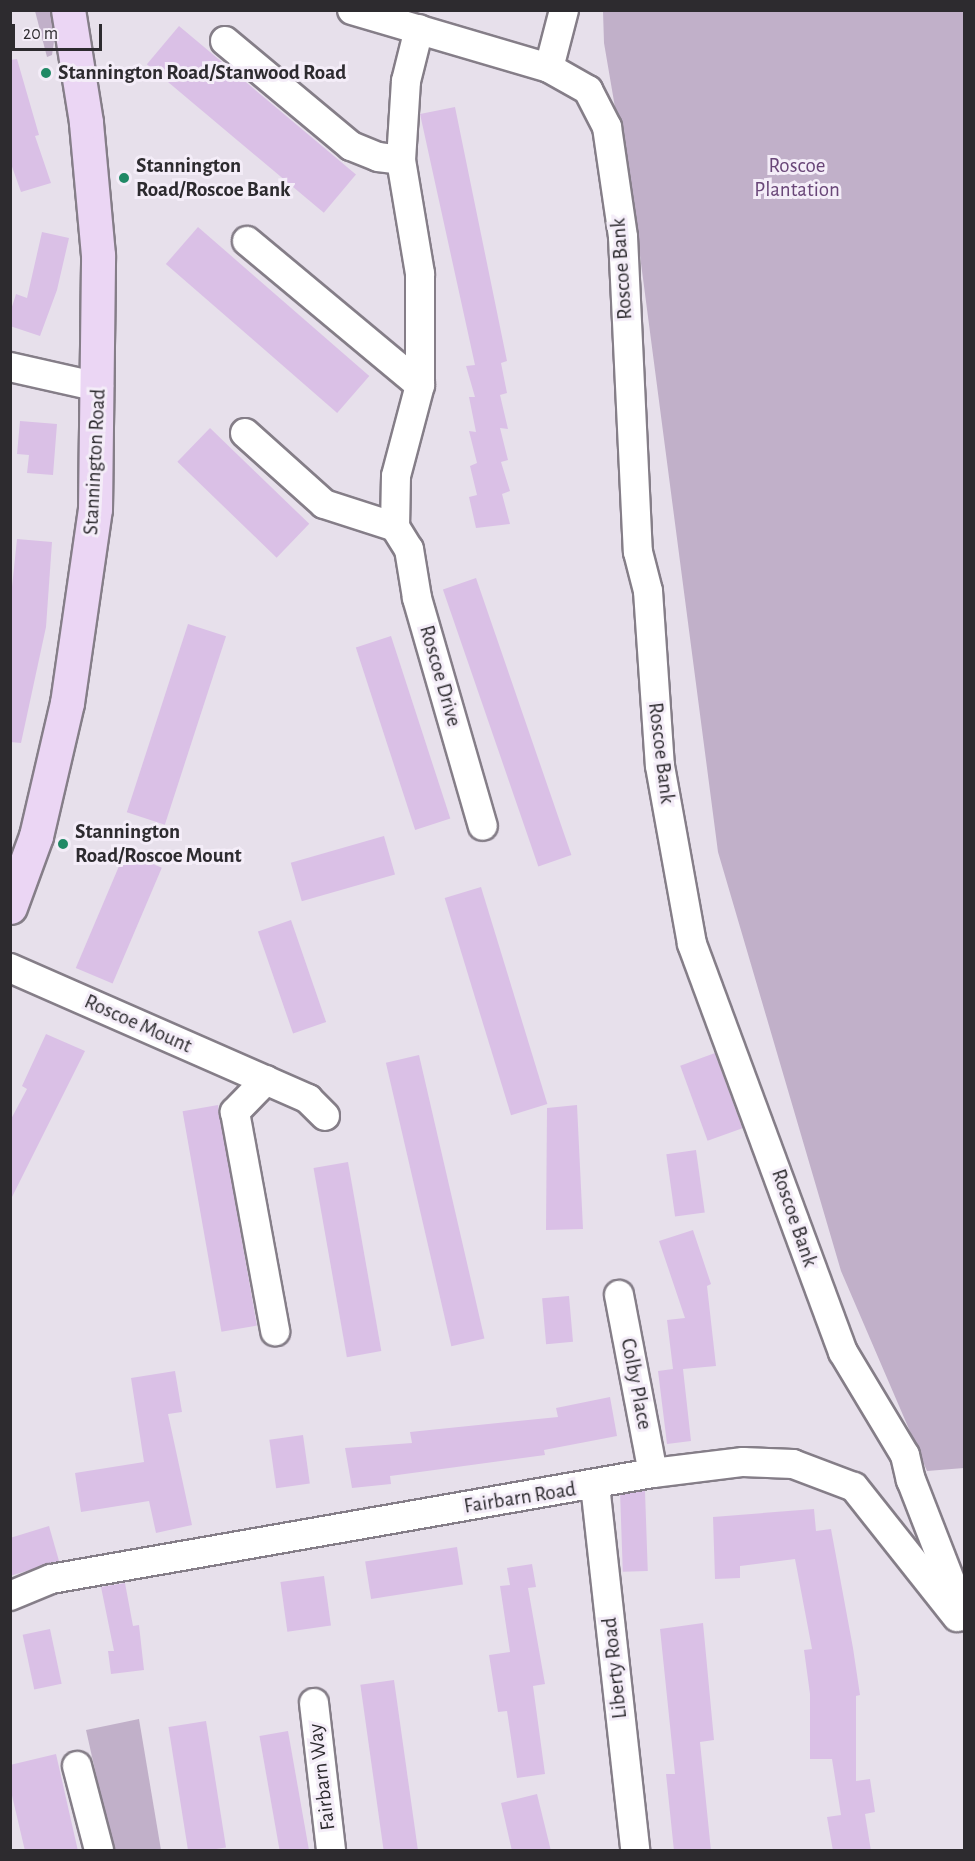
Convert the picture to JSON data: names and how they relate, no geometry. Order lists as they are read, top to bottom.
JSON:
{
  "streets": {
    "main road": ["Stannington Road"],
    "street": [
      "Roscoe Bank",
      "Roscoe Drive",
      "Roscoe Mount",
      "Colby Place",
      "Fairbarn Road",
      "Liberty Road",
      "Fairbarn Way"
    ]
  },
  "crossings": [
    ["Colby Place", "Fairbarn Road"],
    ["Fairbarn Road", "Liberty Road"]
  ],
  "parks": ["Roscoe Plantation"],
  "places": ["Stannington Road/Stanwood Road", "Stannington Road/Roscoe Bank", "Stannington Road/Roscoe Mount"],
  "scale_bar": "20 m"
}
